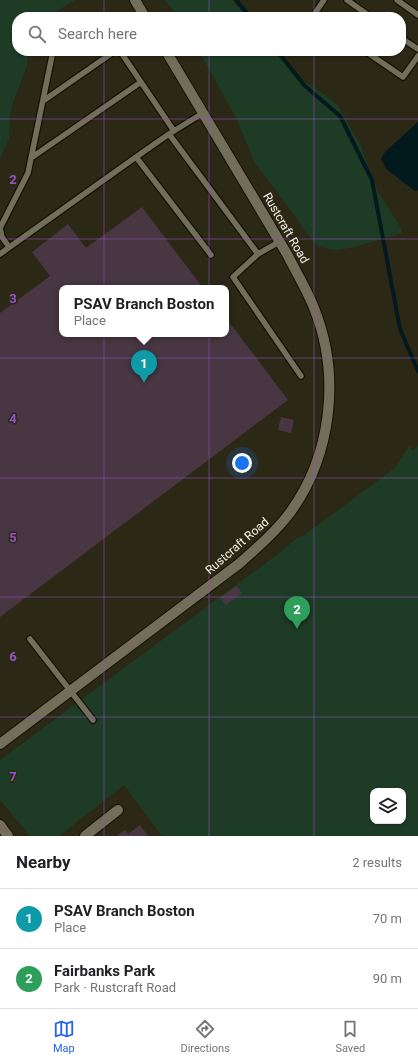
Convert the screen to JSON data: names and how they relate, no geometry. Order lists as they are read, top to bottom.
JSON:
{
  "streets": {
    "main road": ["Rustcraft Road"]
  },
  "page": {
    "search": "Search here",
    "popup": ["PSAV Branch Boston", "Place"],
    "pins": ["1", "2"],
    "heading": ["Nearby", "2 results"],
    "list": [
      {
        "mark": "1",
        "name": "PSAV Branch Boston",
        "note": "Place",
        "value": "70 m"
      },
      {
        "mark": "2",
        "name": "Fairbanks Park",
        "note": "Park · Rustcraft Road",
        "value": "90 m"
      }
    ],
    "nav": ["Map", "Directions", "Saved"]
  },
  "grid": {
    "rows": [
      "2",
      "3",
      "4",
      "5",
      "6",
      "7"
    ]
  }
}
